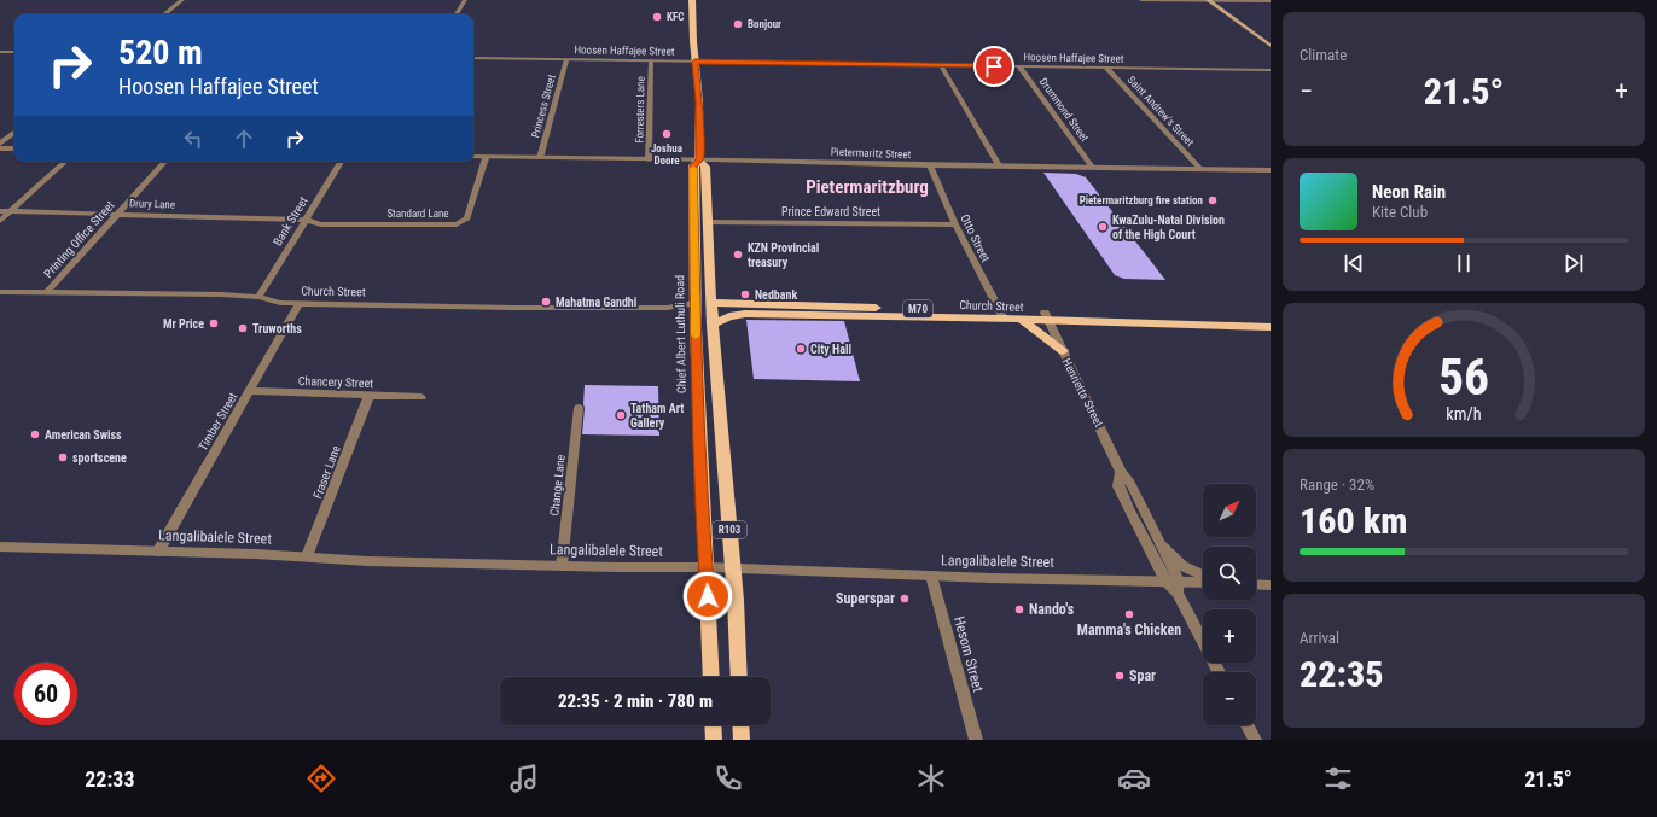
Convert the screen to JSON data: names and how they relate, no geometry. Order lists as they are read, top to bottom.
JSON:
{
  "streets": {
    "main road": [
      "Church Street",
      "M70",
      "Chief Albert Luthuli Road",
      "R103"
    ],
    "street": [
      "Hoosen Haffajee Street",
      "Princess Street",
      "Forresters Lane",
      "Drummond Street",
      "Saint Andrew's Street",
      "Pietermaritz Street",
      "Drury Lane",
      "Prince Edward Street",
      "Standard Lane",
      "Bank Street",
      "Otto Street",
      "Printing Office Street",
      "Chancery Street",
      "Henrietta Street",
      "Timber Street",
      "Fraser Lane",
      "Change Lane",
      "Langalibalele Street",
      "Hesom Street"
    ]
  },
  "crossings": [
    ["Hoosen Haffajee Street", "Princess Street"],
    ["Hoosen Haffajee Street", "Forresters Lane"],
    ["Hoosen Haffajee Street", "Drummond Street"],
    ["Hoosen Haffajee Street", "Saint Andrew's Street"],
    ["Hoosen Haffajee Street", "Chief Albert Luthuli Road"],
    ["Princess Street", "Pietermaritz Street"],
    ["Forresters Lane", "Pietermaritz Street"],
    ["Drummond Street", "Pietermaritz Street"],
    ["Saint Andrew's Street", "Pietermaritz Street"],
    ["Pietermaritz Street", "Standard Lane"],
    ["Pietermaritz Street", "Otto Street"],
    ["Pietermaritz Street", "Chief Albert Luthuli Road"],
    ["Drury Lane", "Standard Lane"],
    ["Drury Lane", "Bank Street"],
    ["Drury Lane", "Printing Office Street"],
    ["Prince Edward Street", "Otto Street"],
    ["Prince Edward Street", "Chief Albert Luthuli Road"],
    ["Standard Lane", "Bank Street"],
    ["Bank Street", "Church Street"],
    ["Otto Street", "Church Street"],
    ["Printing Office Street", "Church Street"],
    ["Church Street", "Chief Albert Luthuli Road"],
    ["Church Street", "Henrietta Street"],
    ["Church Street", "Timber Street"],
    ["Chief Albert Luthuli Road", "Langalibalele Street"],
    ["Chancery Street", "Timber Street"],
    ["Chancery Street", "Fraser Lane"],
    ["Henrietta Street", "Langalibalele Street"],
    ["Timber Street", "Langalibalele Street"],
    ["Fraser Lane", "Langalibalele Street"],
    ["Change Lane", "Langalibalele Street"],
    ["Langalibalele Street", "Hesom Street"]
  ],
  "districts": ["Pietermaritzburg"],
  "places": [
    "KFC",
    "Bonjour",
    "Joshua Doore",
    "Pietermaritzburg fire station",
    "KwaZulu-Natal Division of the High Court",
    "KZN Provincial treasury",
    "Nedbank",
    "Mahatma Gandhi",
    "Mr Price",
    "Truworths",
    "City Hall",
    "Tatham Art Gallery",
    "American Swiss",
    "sportscene",
    "Superspar",
    "Nando's",
    "Mamma's Chicken",
    "Spar"
  ],
  "north": "top right",
  "page": {
    "tile": [
      "Climate",
      ["Range · 32%", "160 km"],
      ["Arrival", "22:35"]
    ],
    "turn": ["520 m", "Hoosen Haffajee Street"],
    "heat": ["−", "21.5°", "+"],
    "song": ["Neon Rain", "Kite Club"],
    "map_buttons": ["+", "−"],
    "limit": "60",
    "trip": "22:35 · 2 min · 780 m",
    "tabs": ["22:33", "21.5°"],
    "gauge": ["56", "km/h"]
  }
}
